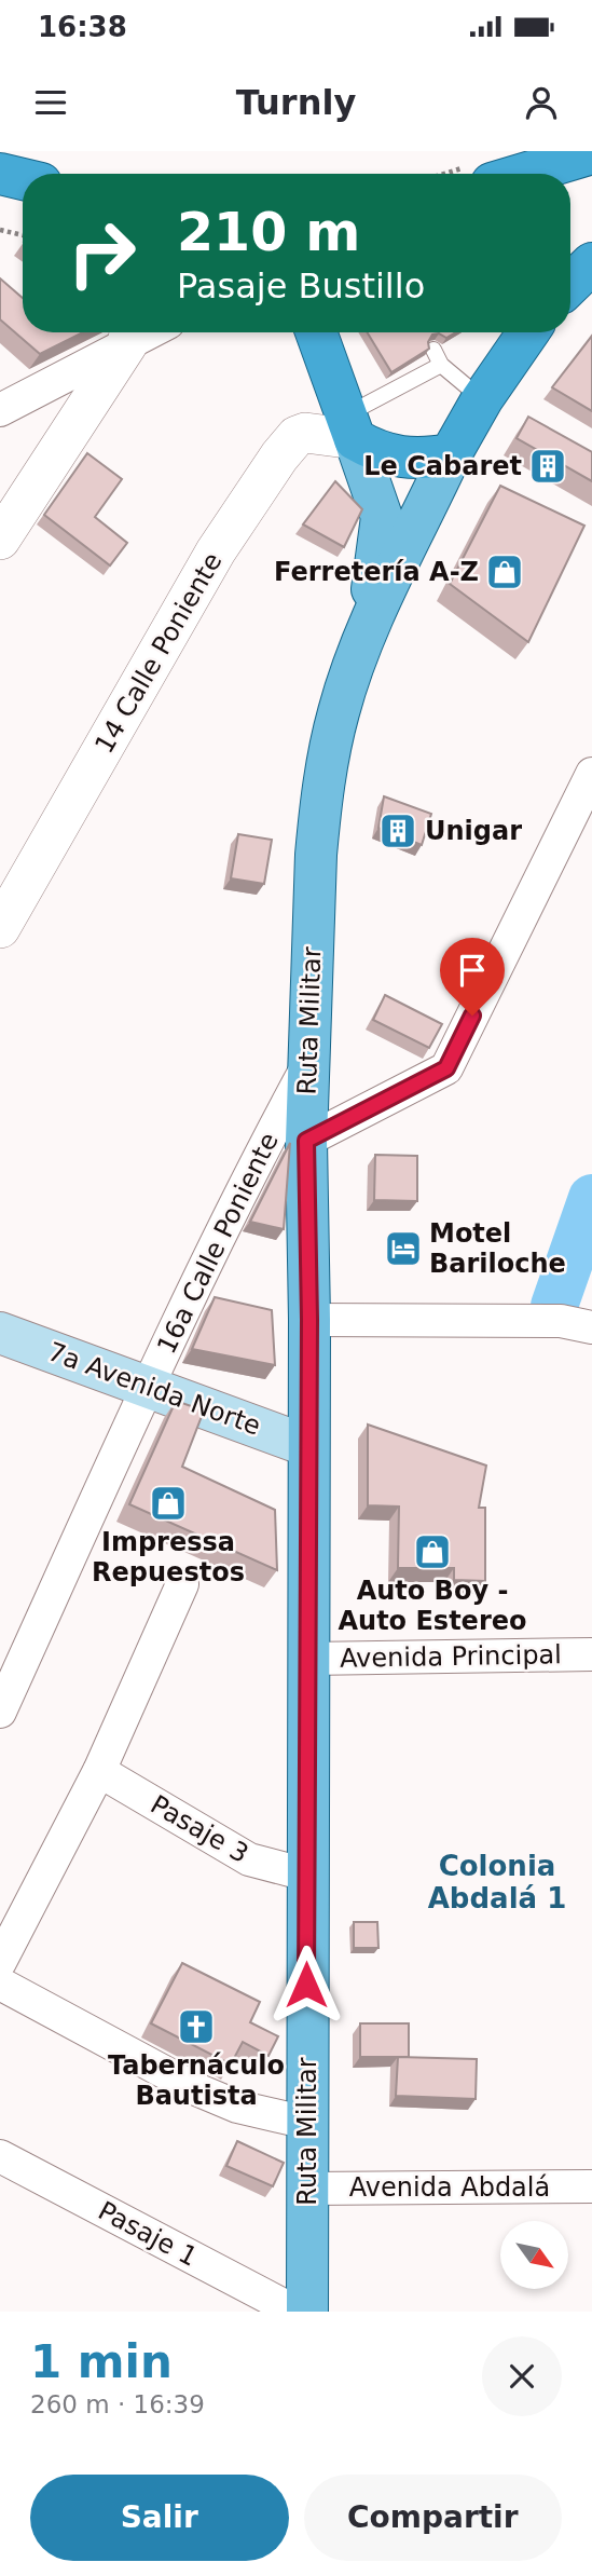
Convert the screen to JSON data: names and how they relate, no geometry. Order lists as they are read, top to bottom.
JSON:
{
  "streets": {
    "main road": ["Ruta Militar", "7a Avenida Norte"],
    "street": [
      "14 Calle Poniente",
      "16a Calle Poniente",
      "Avenida Principal",
      "Pasaje 3",
      "Avenida Abdalá",
      "Pasaje 1"
    ]
  },
  "crossings": [
    ["14 Calle Poniente", "Ruta Militar"],
    ["Ruta Militar", "16a Calle Poniente"],
    ["Ruta Militar", "7a Avenida Norte"],
    ["Ruta Militar", "Avenida Principal"],
    ["Ruta Militar", "Pasaje 3"],
    ["Ruta Militar", "Avenida Abdalá"],
    ["16a Calle Poniente", "7a Avenida Norte"]
  ],
  "districts": ["Colonia Abdalá 1"],
  "places": {
    "building": ["Le Cabaret", "Unigar"],
    "shop": ["Ferretería A-Z", "Impressa Repuestos", "Auto Boy - Auto Estereo"],
    "hotel": ["Motel Bariloche"],
    "church": ["Tabernáculo Bautista"]
  },
  "north": "bottom right",
  "page": {
    "status": "16:38",
    "header": "Turnly",
    "turn": ["210 m", "Pasaje Bustillo"],
    "heading": ["1 min", "260 m · 16:39"],
    "buttons": ["Salir", "Compartir"]
  }
}
